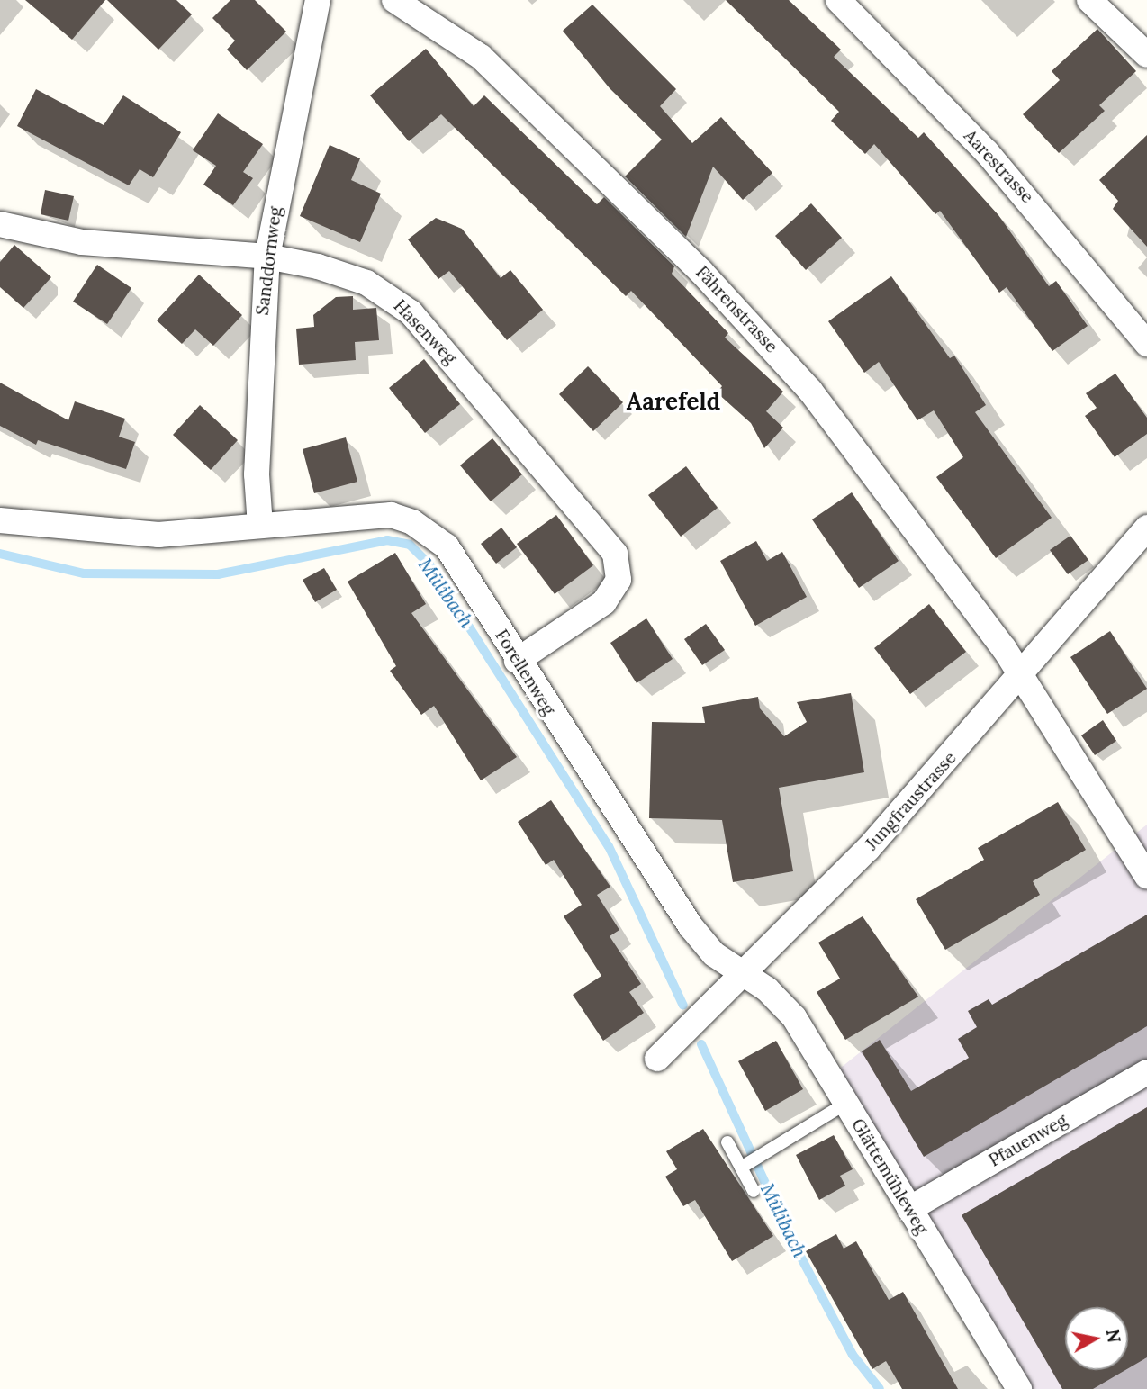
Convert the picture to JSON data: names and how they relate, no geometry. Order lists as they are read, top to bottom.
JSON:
{
  "streets": {
    "street": [
      "Aarestrasse",
      "Sanddornweg",
      "Fährenstrasse",
      "Hasenweg",
      "Forellenweg",
      "Jungfraustrasse",
      "Pfauenweg",
      "Glättemühleweg"
    ]
  },
  "crossings": [
    ["Sanddornweg", "Hasenweg"],
    ["Sanddornweg", "Forellenweg"],
    ["Fährenstrasse", "Jungfraustrasse"],
    ["Hasenweg", "Forellenweg"],
    ["Forellenweg", "Jungfraustrasse"],
    ["Forellenweg", "Glättemühleweg"],
    ["Jungfraustrasse", "Glättemühleweg"],
    ["Pfauenweg", "Glättemühleweg"]
  ],
  "districts": ["Aarefeld"],
  "water": ["Mülibach"],
  "north": "right"
}
